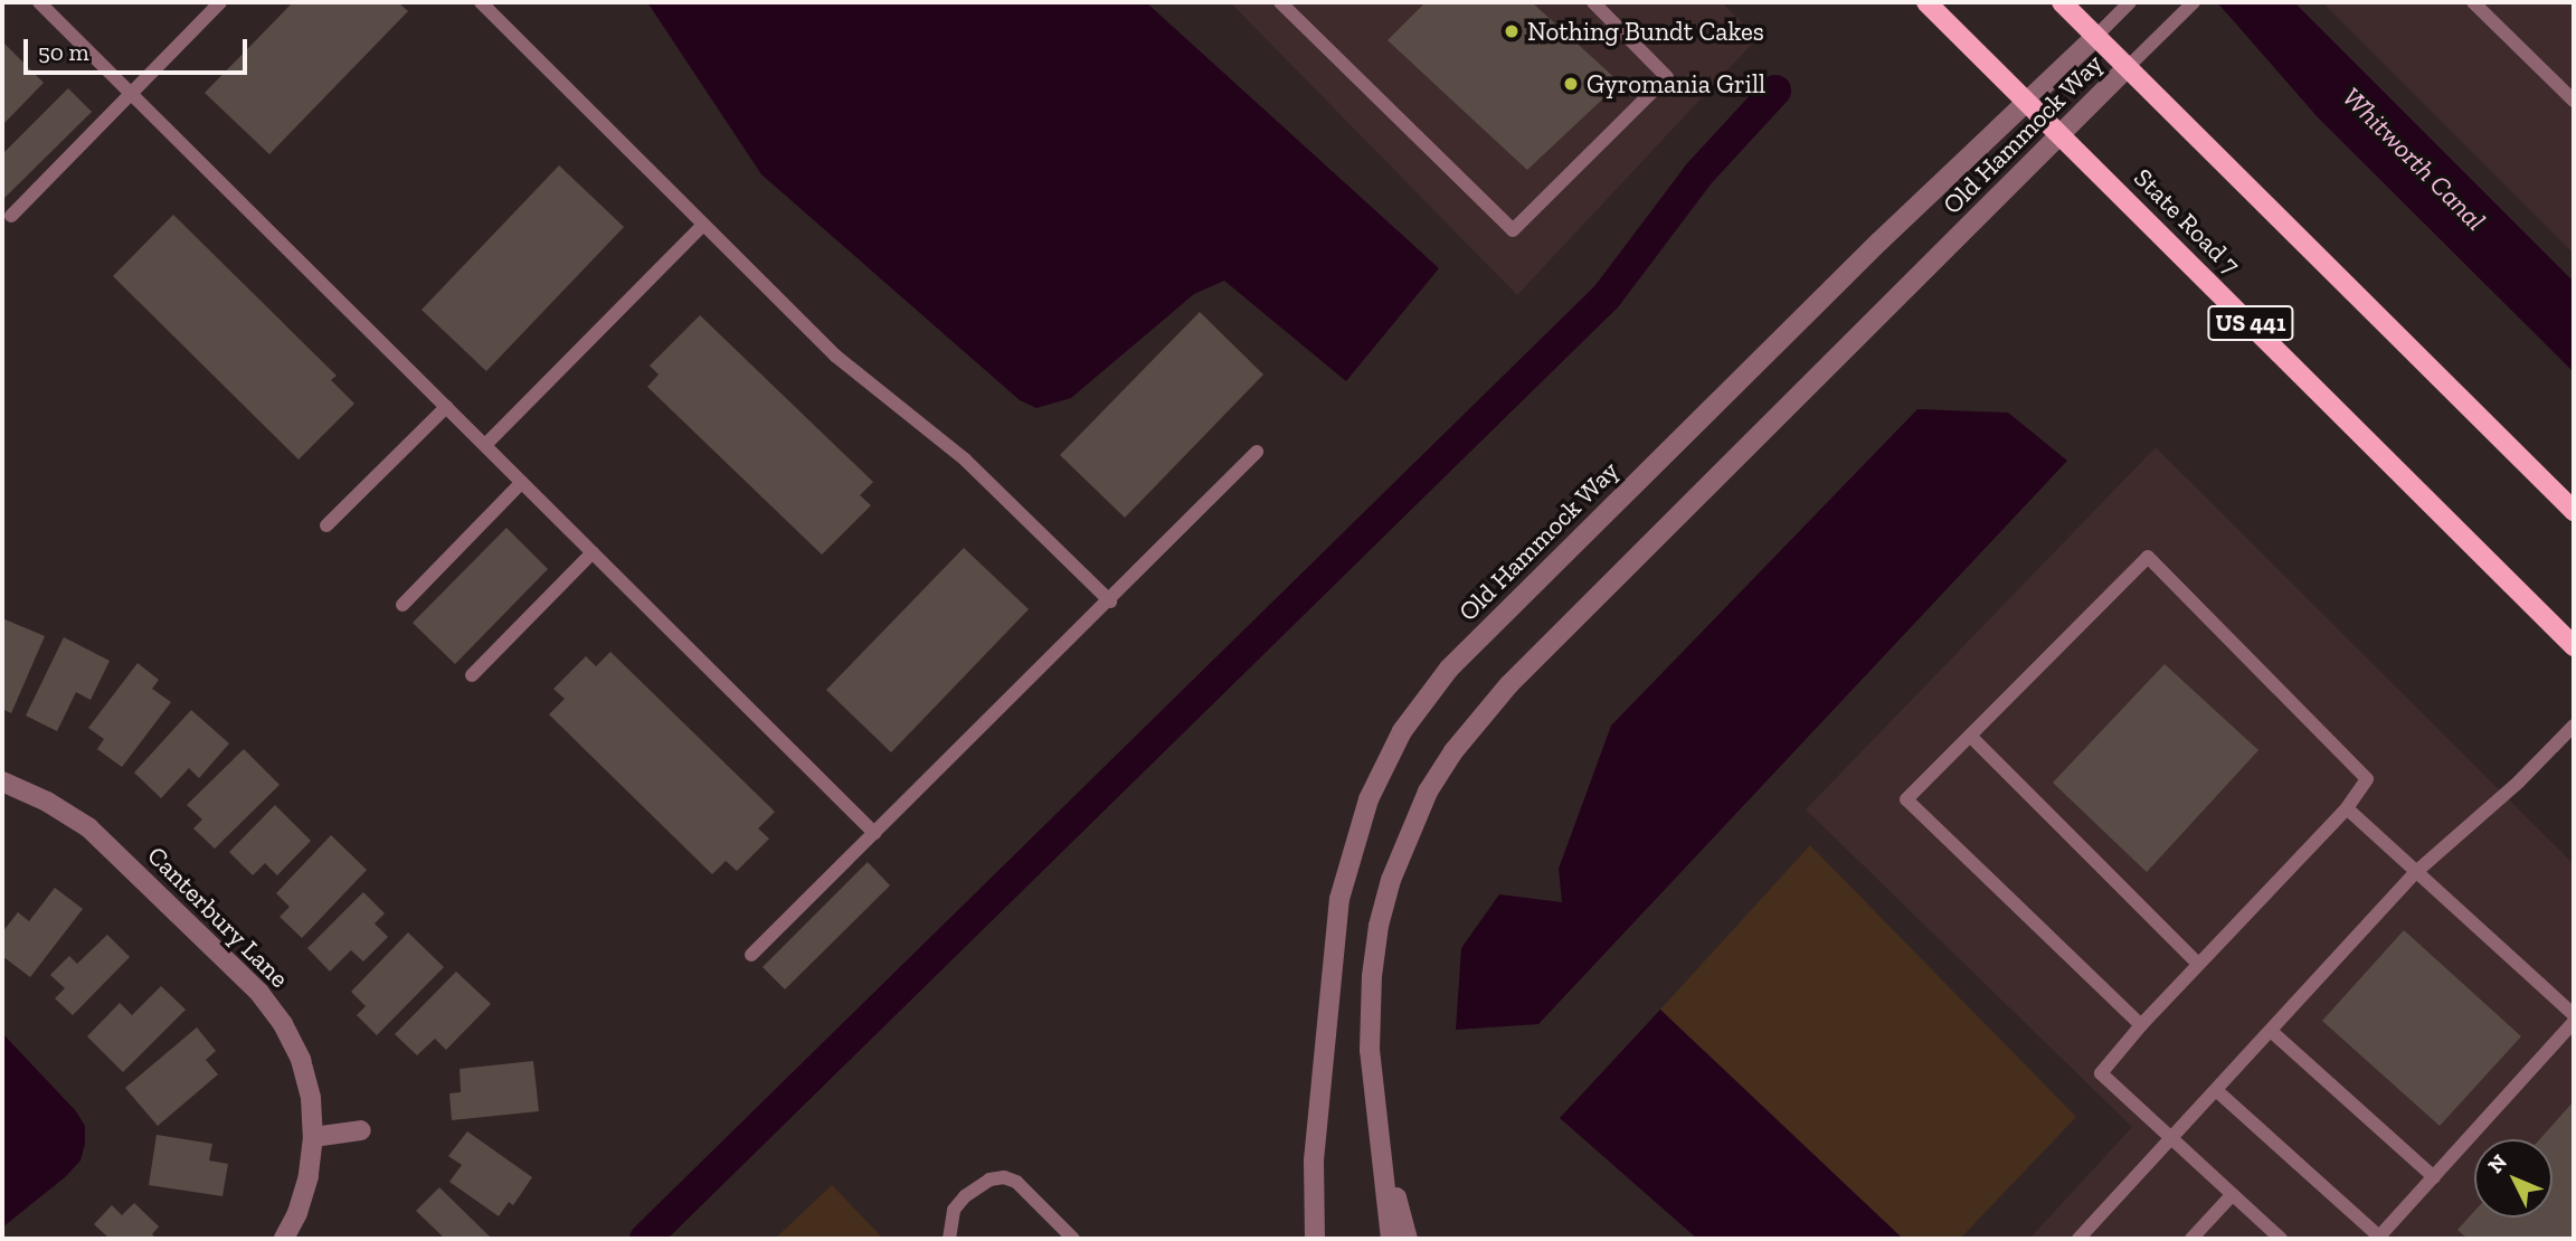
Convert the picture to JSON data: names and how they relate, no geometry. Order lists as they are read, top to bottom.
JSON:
{
  "streets": {
    "main road": ["State Road 7", "US 441"],
    "street": ["Old Hammock Way", "Canterbury Lane"]
  },
  "crossings": [
    ["Old Hammock Way", "State Road 7"]
  ],
  "water": ["Whitworth Canal"],
  "places": ["Nothing Bundt Cakes", "Gyromania Grill"],
  "scale_bar": "50 m",
  "north": "top left"
}
